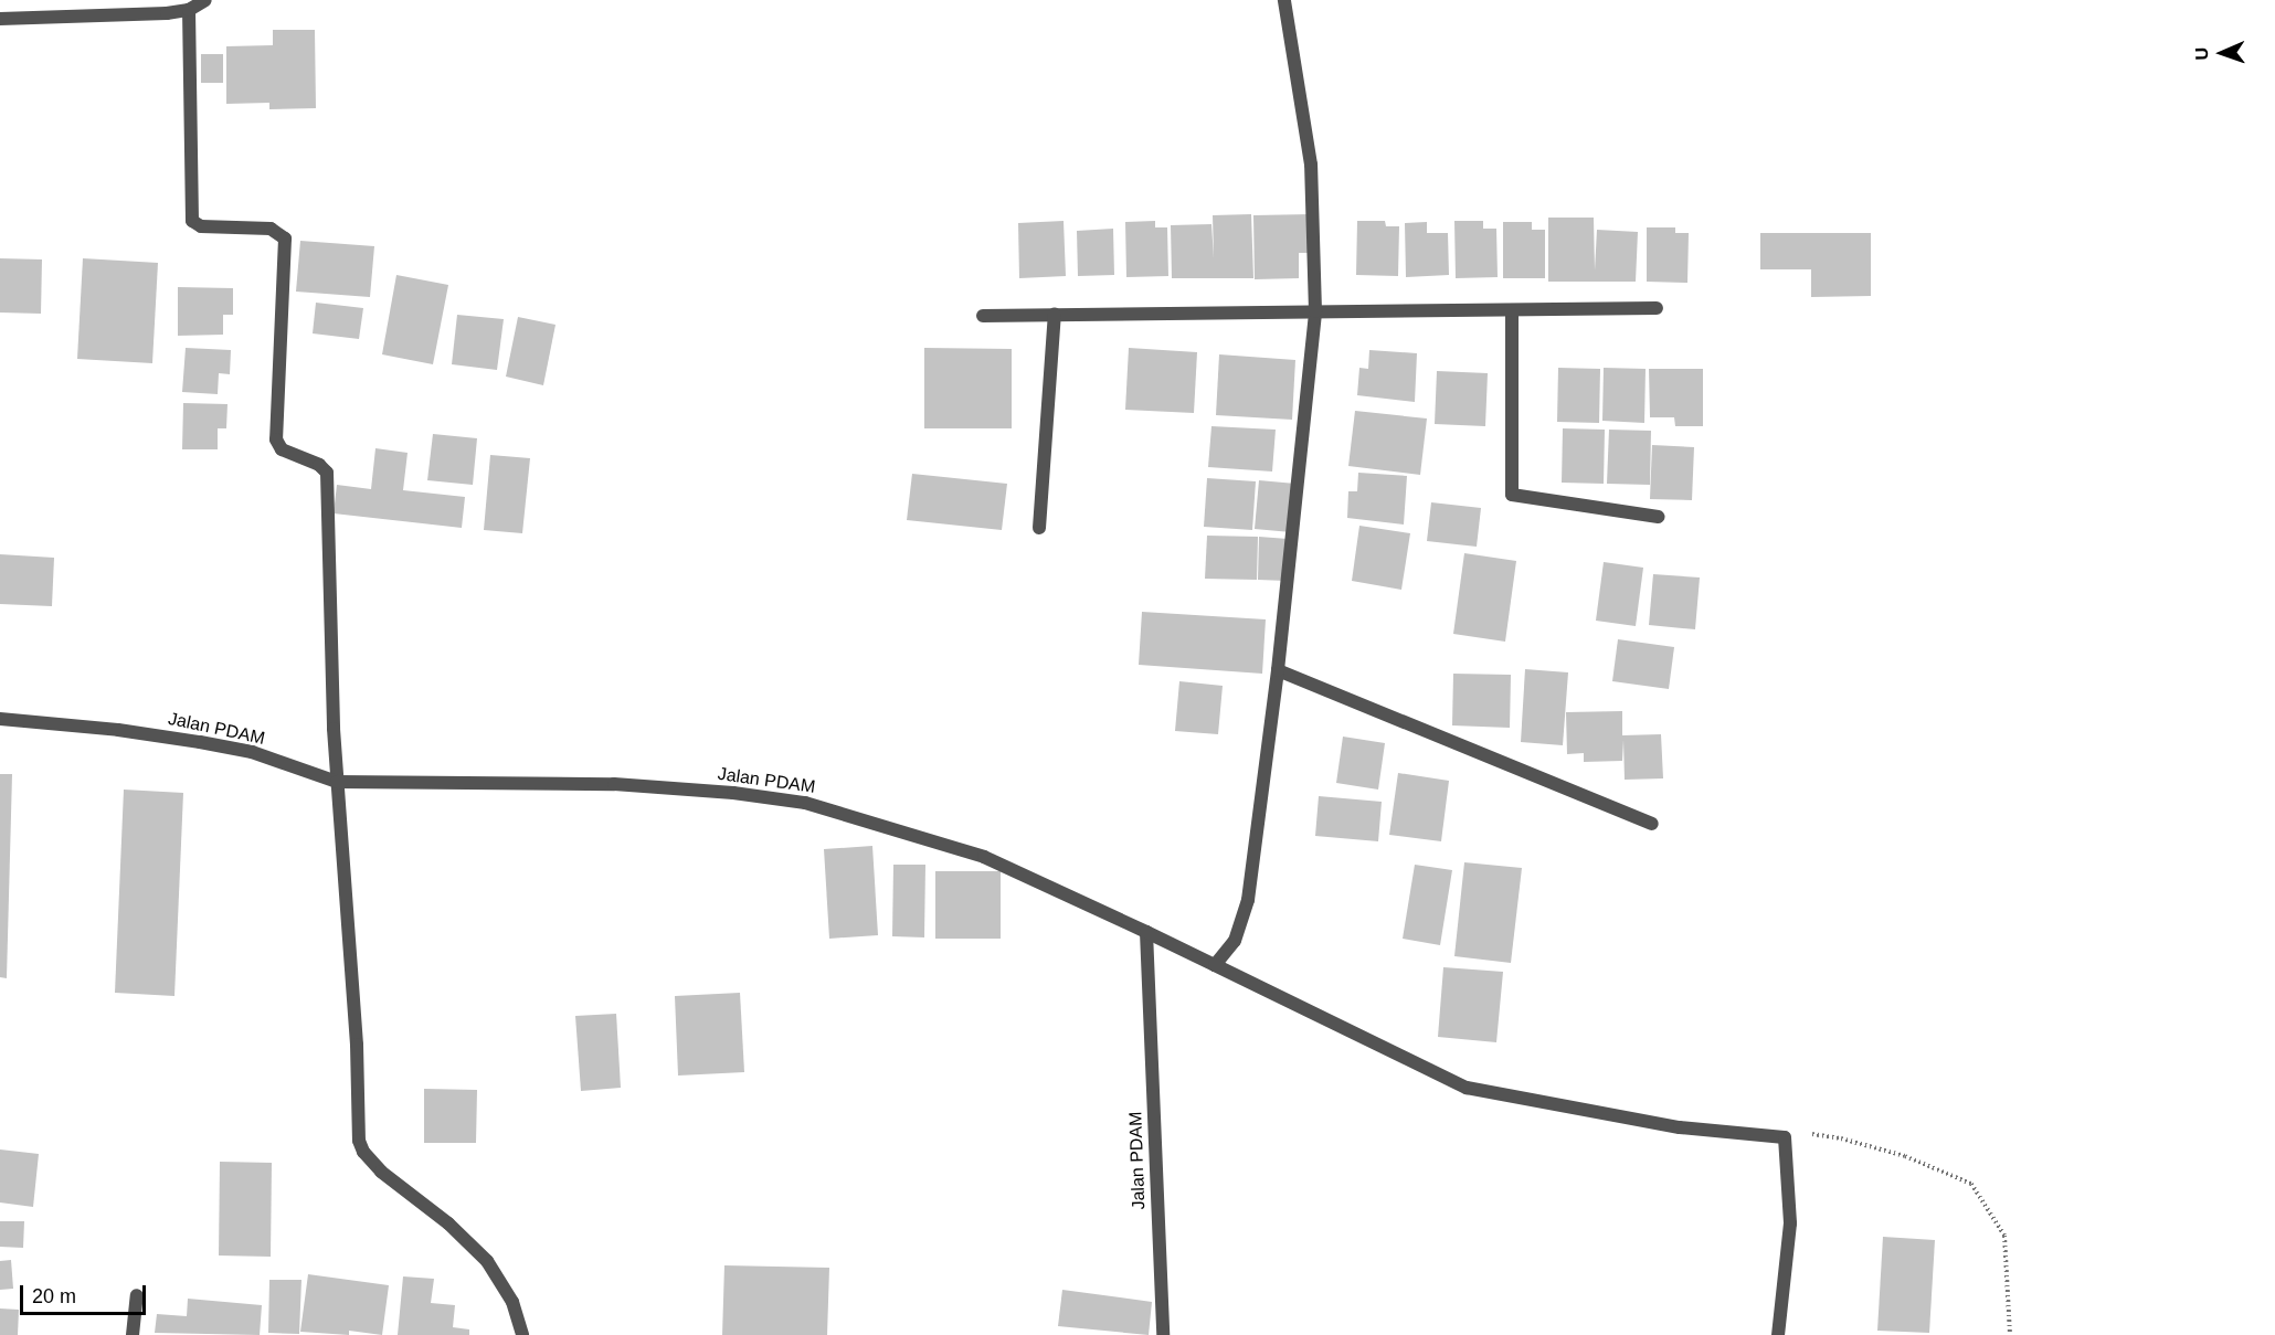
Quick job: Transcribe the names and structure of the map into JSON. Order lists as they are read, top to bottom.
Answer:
{
  "streets": {
    "street": ["Jalan PDAM"]
  },
  "scale_bar": "20 m",
  "north": "left"
}
